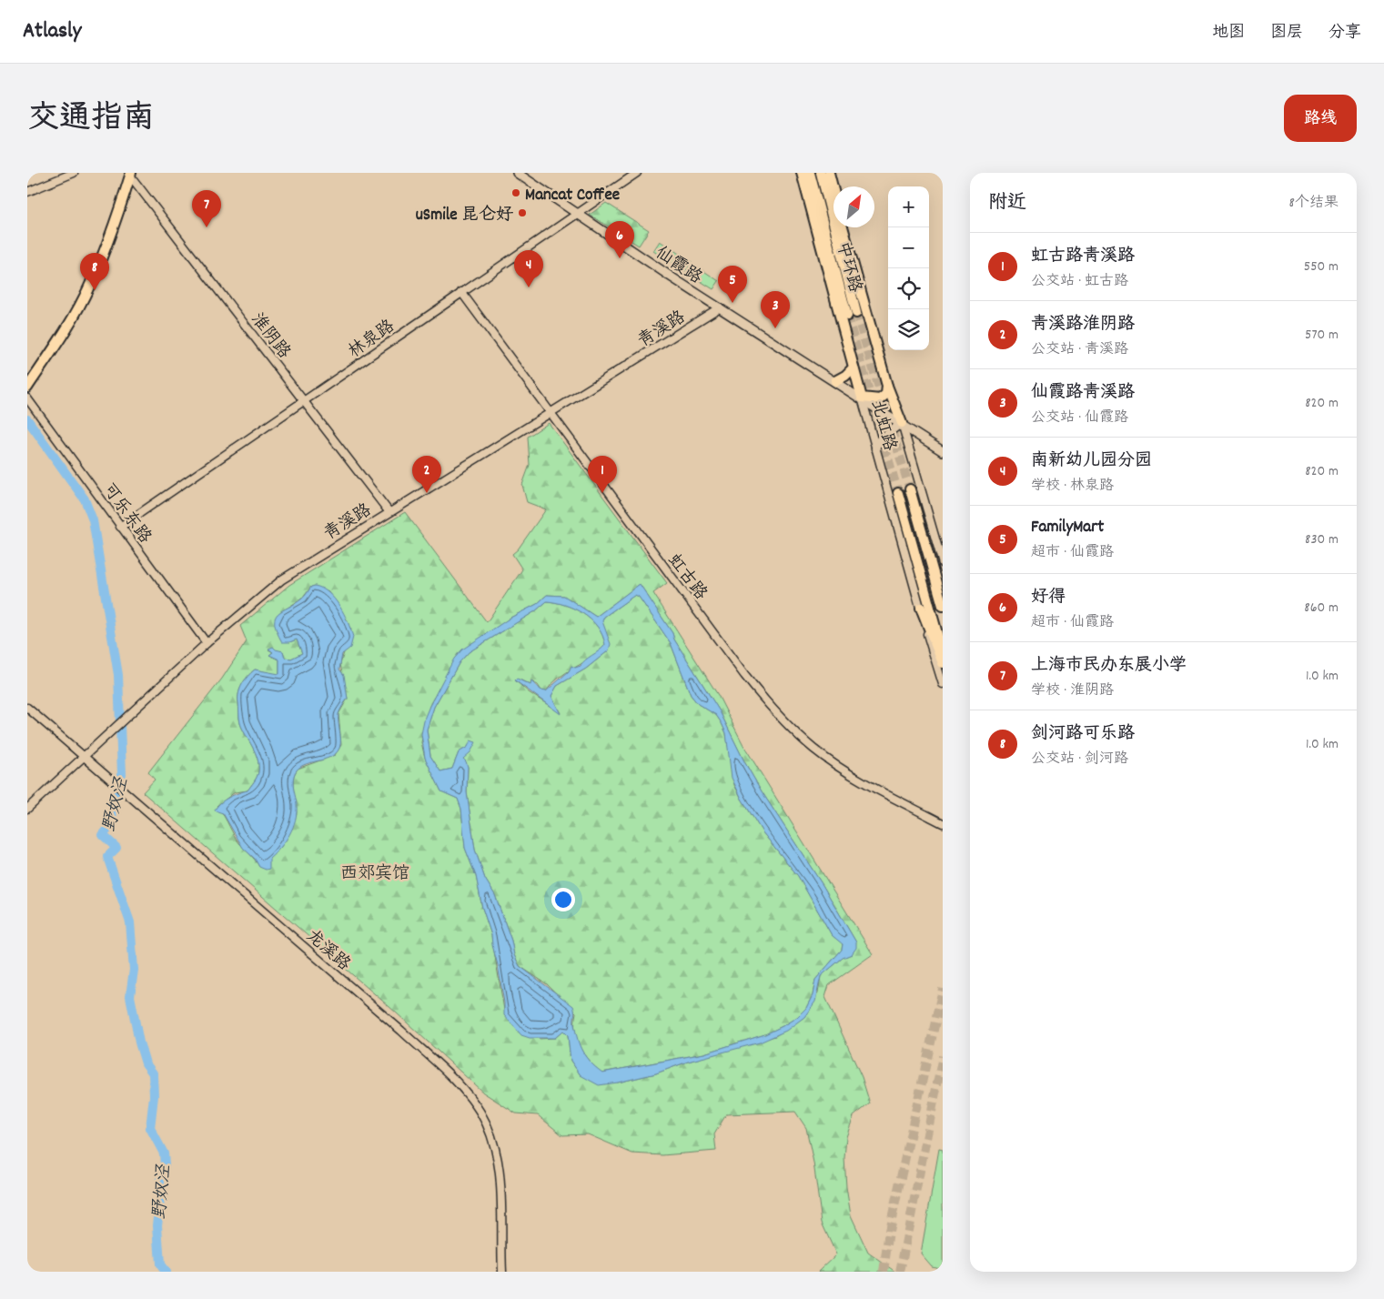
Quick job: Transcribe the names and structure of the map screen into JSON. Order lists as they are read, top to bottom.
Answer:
{
  "streets": {
    "main road": ["仙霞路", "中环路", "北虹路"],
    "street": [
      "青溪路",
      "淮阴路",
      "林泉路",
      "可乐东路",
      "虹古路",
      "龙溪路"
    ]
  },
  "crossings": [
    ["仙霞路", "青溪路"],
    ["仙霞路", "林泉路"],
    ["仙霞路", "北虹路"],
    ["中环路", "北虹路"],
    ["青溪路", "淮阴路"],
    ["青溪路", "可乐东路"],
    ["青溪路", "虹古路"],
    ["青溪路", "龙溪路"],
    ["淮阴路", "林泉路"],
    ["林泉路", "可乐东路"],
    ["林泉路", "虹古路"]
  ],
  "water": ["野奴泾"],
  "parks": ["西郊宾馆"],
  "places": ["Mancat Coffee", "uSmile 昆仑好"],
  "north": "top right",
  "page": {
    "header": "Atlasly",
    "nav": ["地图", "图层", "分享"],
    "title": "交通指南",
    "buttons": "路线",
    "heading": ["附近", "8个结果"],
    "map_buttons": ["+", "−"],
    "pins": [
      "7",
      "6",
      "4",
      "8",
      "5",
      "3",
      "1",
      "2"
    ],
    "list": [
      {
        "mark": "1",
        "name": "虹古路青溪路",
        "note": "公交站 · 虹古路",
        "value": "550 m"
      },
      {
        "mark": "2",
        "name": "青溪路淮阴路",
        "note": "公交站 · 青溪路",
        "value": "570 m"
      },
      {
        "mark": "3",
        "name": "仙霞路青溪路",
        "note": "公交站 · 仙霞路",
        "value": "820 m"
      },
      {
        "mark": "4",
        "name": "南新幼儿园分园",
        "note": "学校 · 林泉路",
        "value": "820 m"
      },
      {
        "mark": "5",
        "name": "FamilyMart",
        "note": "超市 · 仙霞路",
        "value": "830 m"
      },
      {
        "mark": "6",
        "name": "好得",
        "note": "超市 · 仙霞路",
        "value": "860 m"
      },
      {
        "mark": "7",
        "name": "上海市民办东展小学",
        "note": "学校 · 淮阴路",
        "value": "1.0 km"
      },
      {
        "mark": "8",
        "name": "剑河路可乐路",
        "note": "公交站 · 剑河路",
        "value": "1.0 km"
      }
    ]
  }
}
